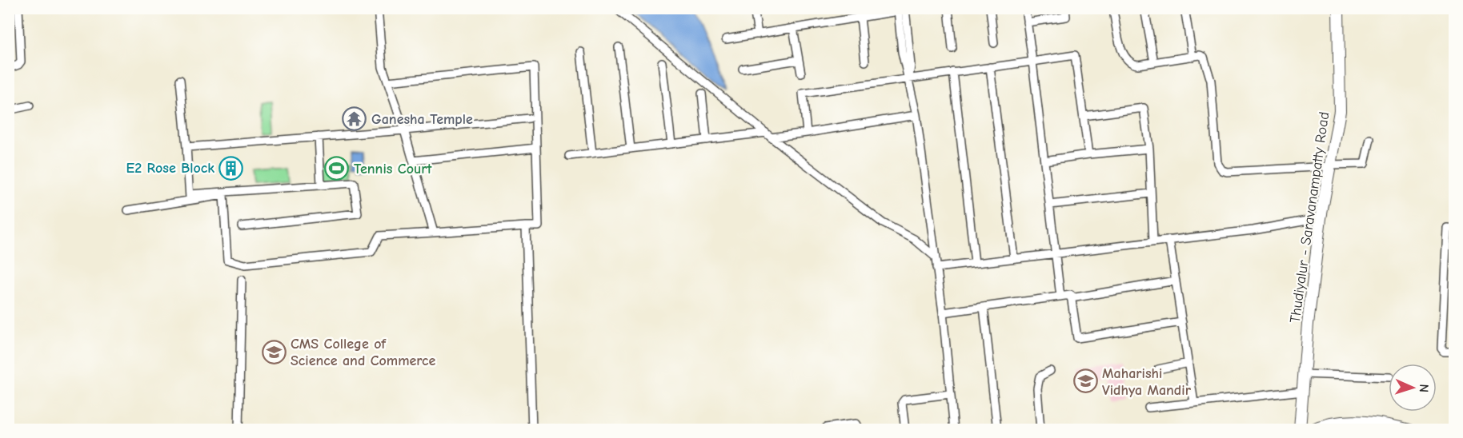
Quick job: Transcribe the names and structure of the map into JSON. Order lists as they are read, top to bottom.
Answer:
{
  "streets": {
    "main road": ["Thudiyalur - Saravanampatty Road"]
  },
  "places": {
    "temple": ["Ganesha Temple"],
    "building": ["E2 Rose Block"],
    "sports": ["Tennis Court"],
    "school or university": ["CMS College of Science and Commerce", "Maharishi Vidhya Mandir"]
  },
  "north": "right"
}
